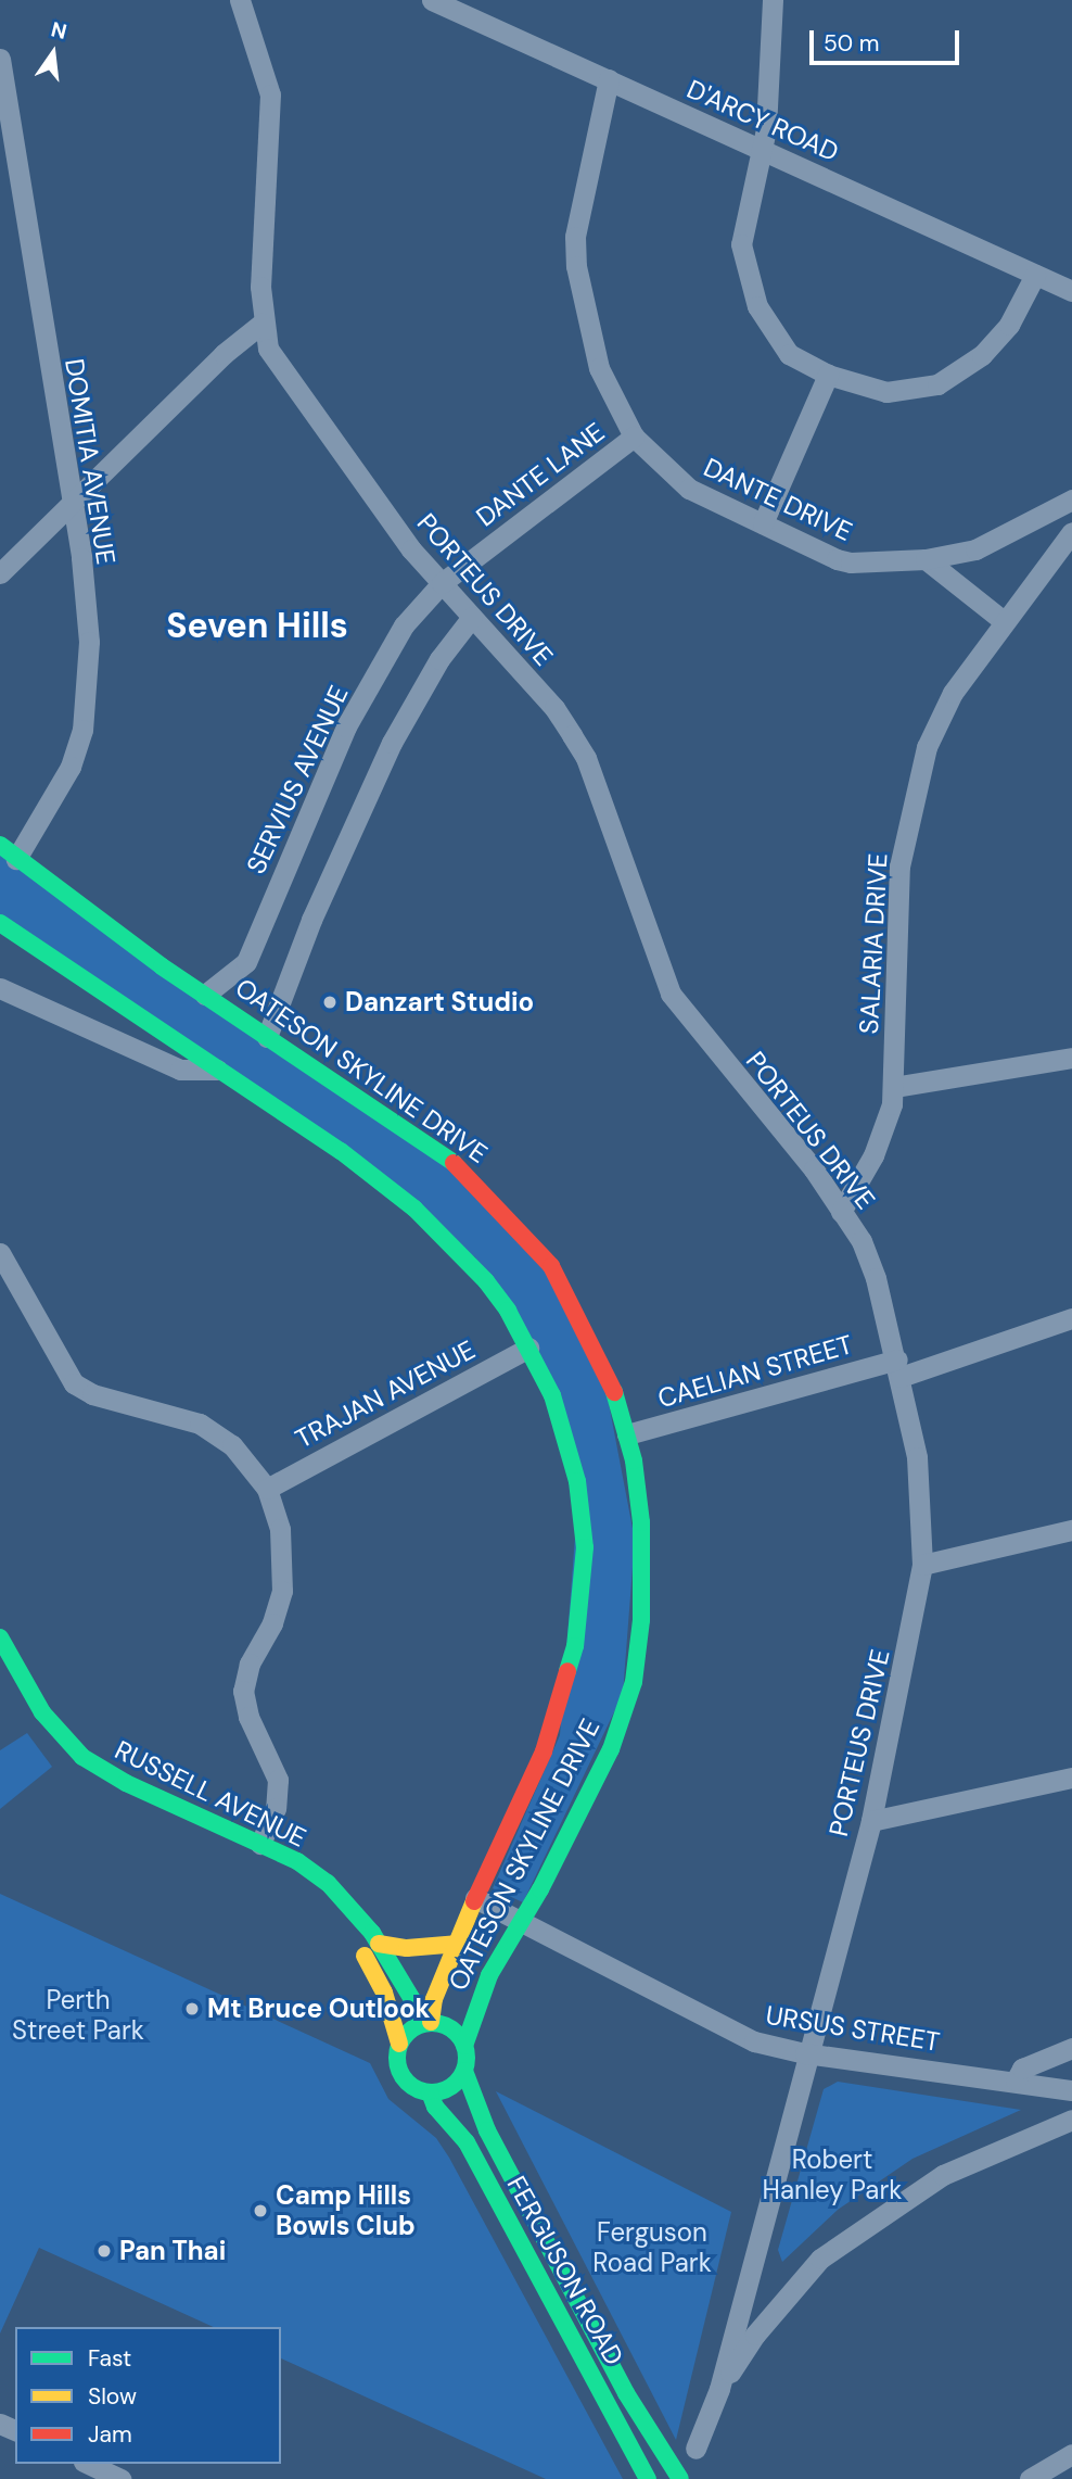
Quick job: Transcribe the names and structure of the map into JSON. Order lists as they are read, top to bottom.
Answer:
{
  "streets": {
    "main road": ["OATESON SKYLINE DRIVE", "RUSSELL AVENUE", "FERGUSON ROAD"],
    "street": [
      "D'ARCY ROAD",
      "DOMITIA AVENUE",
      "DANTE LANE",
      "DANTE DRIVE",
      "PORTEUS DRIVE",
      "SERVIUS AVENUE",
      "SALARIA DRIVE",
      "CAELIAN STREET",
      "TRAJAN AVENUE",
      "URSUS STREET"
    ]
  },
  "crossings": [
    ["D'ARCY ROAD", "DANTE DRIVE"],
    ["DOMITIA AVENUE", "OATESON SKYLINE DRIVE"],
    ["DANTE LANE", "DANTE DRIVE"],
    ["DANTE LANE", "PORTEUS DRIVE"],
    ["DANTE LANE", "SERVIUS AVENUE"],
    ["PORTEUS DRIVE", "SERVIUS AVENUE"],
    ["PORTEUS DRIVE", "SALARIA DRIVE"],
    ["PORTEUS DRIVE", "CAELIAN STREET"],
    ["PORTEUS DRIVE", "URSUS STREET"],
    ["SERVIUS AVENUE", "OATESON SKYLINE DRIVE"],
    ["OATESON SKYLINE DRIVE", "CAELIAN STREET"],
    ["OATESON SKYLINE DRIVE", "TRAJAN AVENUE"],
    ["OATESON SKYLINE DRIVE", "URSUS STREET"],
    ["OATESON SKYLINE DRIVE", "FERGUSON ROAD"]
  ],
  "districts": ["Seven Hills"],
  "parks": ["Perth Street Park", "Robert Hanley Park", "Ferguson Road Park"],
  "places": [
    "Danzart Studio",
    "Mt Bruce Outlook",
    "Camp Hills Bowls Club",
    "Pan Thai"
  ],
  "legend": ["Fast", "Slow", "Jam"],
  "scale_bar": "50 m",
  "north": "top"
}
